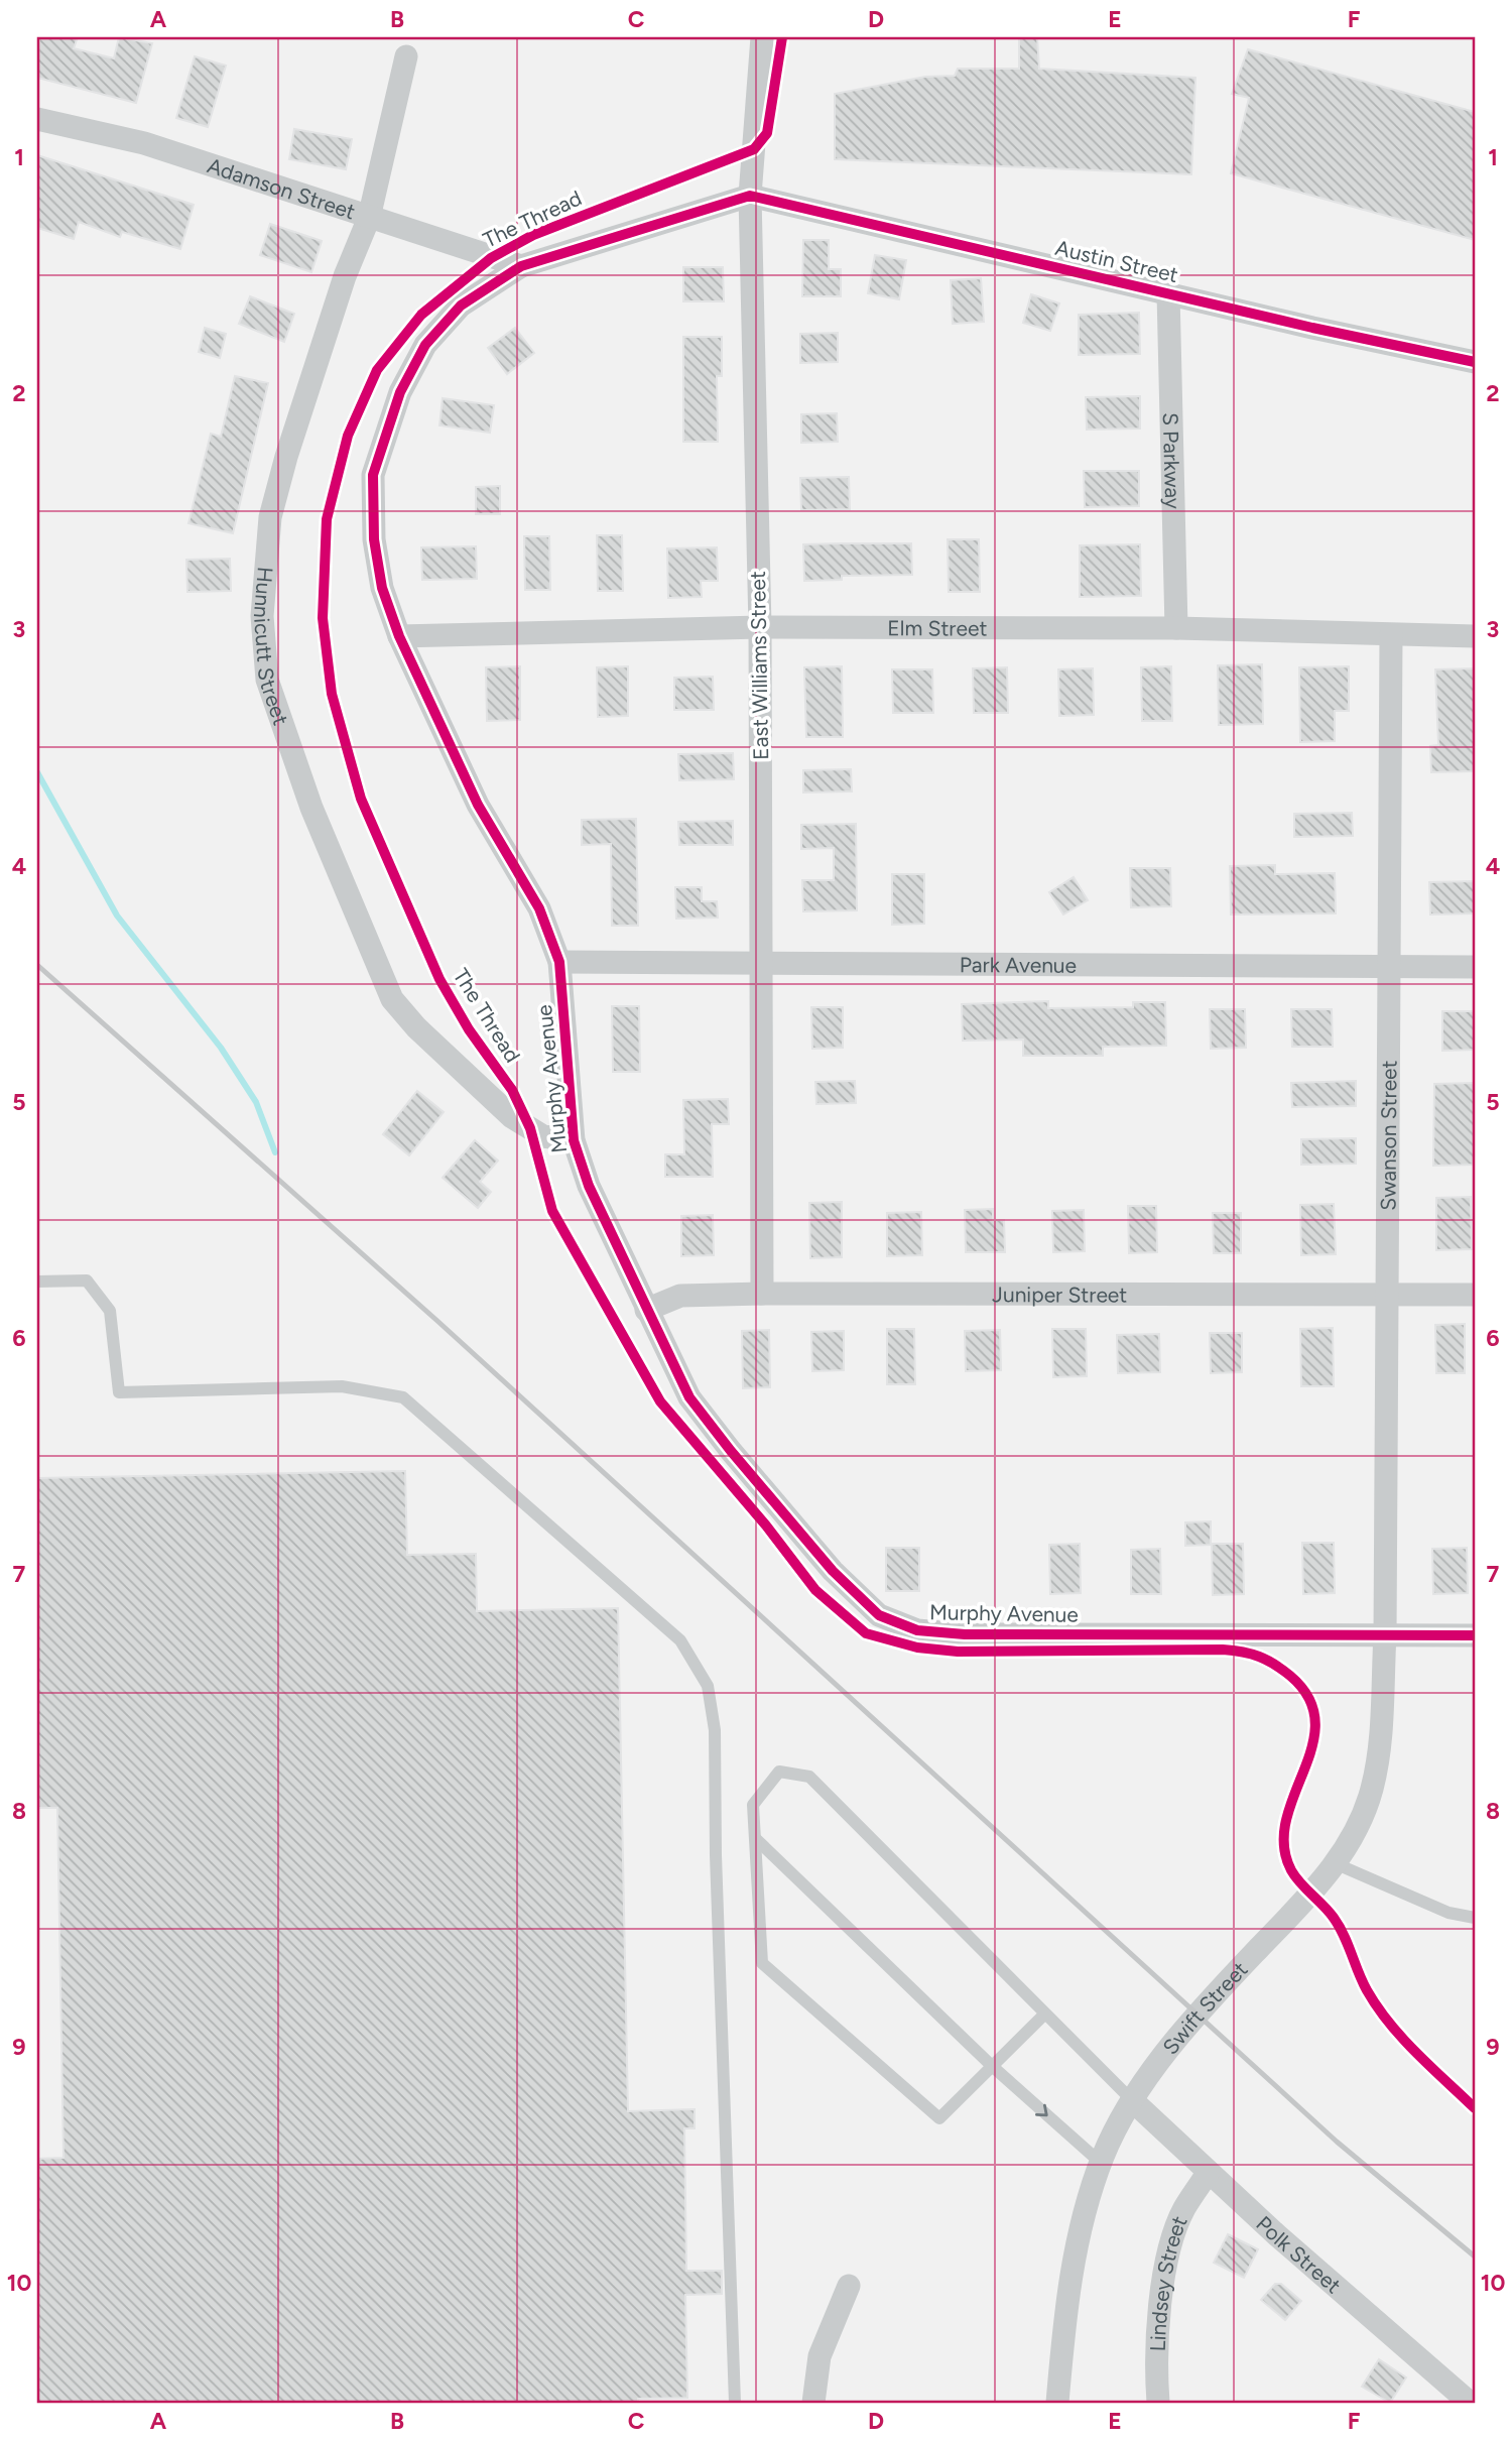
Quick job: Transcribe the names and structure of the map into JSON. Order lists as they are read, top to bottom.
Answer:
{
  "streets": {
    "street": [
      "Adamson Street",
      "Austin Street",
      "S Parkway",
      "Elm Street",
      "Hunnicutt Street",
      "East Williams Street",
      "Park Avenue",
      "Murphy Avenue",
      "Swanson Street",
      "Juniper Street",
      "Swift Street",
      "Polk Street",
      "Lindsey Street"
    ],
    "cycle path": ["The Thread"]
  },
  "crossings": [
    ["Adamson Street", "Hunnicutt Street"],
    ["Adamson Street", "Murphy Avenue"],
    ["Austin Street", "S Parkway"],
    ["Austin Street", "East Williams Street"],
    ["Austin Street", "Murphy Avenue"],
    ["S Parkway", "Elm Street"],
    ["Elm Street", "East Williams Street"],
    ["Elm Street", "Murphy Avenue"],
    ["Elm Street", "Swanson Street"],
    ["Hunnicutt Street", "Murphy Avenue"],
    ["East Williams Street", "Park Avenue"],
    ["East Williams Street", "Murphy Avenue"],
    ["East Williams Street", "Juniper Street"],
    ["Park Avenue", "Murphy Avenue"],
    ["Park Avenue", "Swanson Street"],
    ["Murphy Avenue", "Swanson Street"],
    ["Murphy Avenue", "Juniper Street"],
    ["Murphy Avenue", "Swift Street"],
    ["Swanson Street", "Juniper Street"],
    ["Swanson Street", "Swift Street"],
    ["Swift Street", "Polk Street"],
    ["Polk Street", "Lindsey Street"]
  ],
  "grid": {
    "columns": [
      "A",
      "B",
      "C",
      "D",
      "E",
      "F"
    ],
    "rows": [
      "1",
      "2",
      "3",
      "4",
      "5",
      "6",
      "7",
      "8",
      "9",
      "10"
    ]
  }
}
